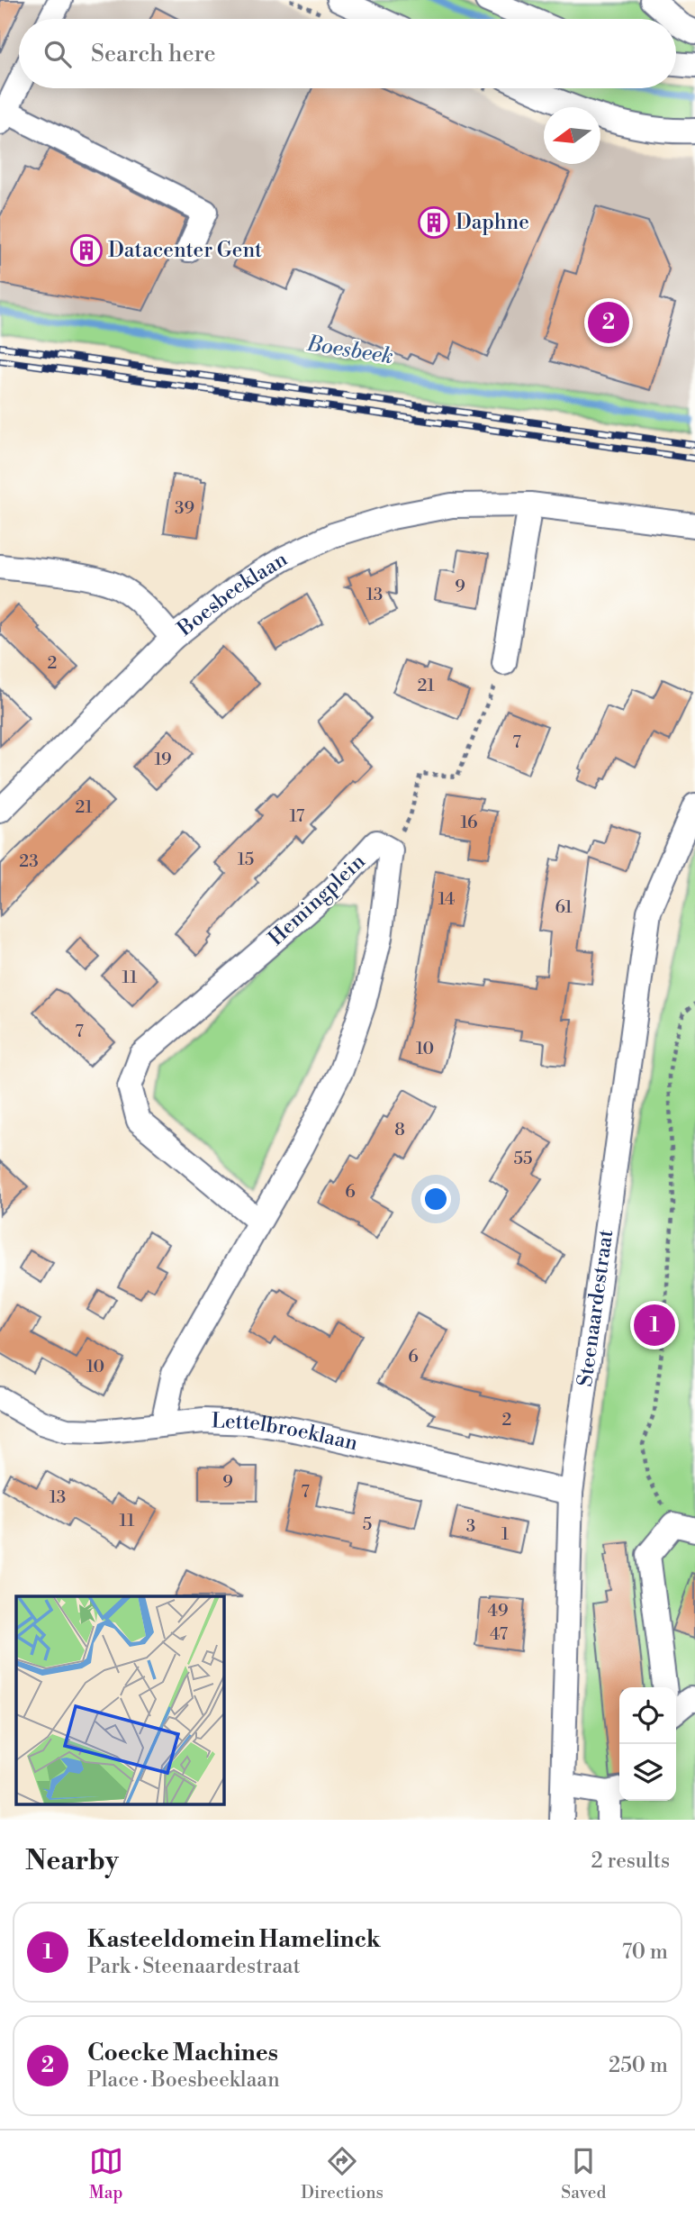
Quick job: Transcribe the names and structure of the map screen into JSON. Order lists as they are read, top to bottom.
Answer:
{
  "streets": {
    "street": [
      "Boesbeeklaan",
      "Hemingplein",
      "Steenaardestraat",
      "Lettelbroeklaan"
    ]
  },
  "crossings": [
    ["Hemingplein", "Lettelbroeklaan"],
    ["Steenaardestraat", "Lettelbroeklaan"]
  ],
  "water": ["Boesbeek"],
  "places": {
    "building": ["Daphne", "Datacenter Gent"]
  },
  "house_numbers": [
    "39",
    "9",
    "13",
    "2",
    "21",
    "7",
    "19",
    "21",
    "17",
    "16",
    "15",
    "23",
    "14",
    "61",
    "11",
    "7",
    "10",
    "8",
    "55",
    "6",
    "6",
    "10",
    "2",
    "9",
    "7",
    "13",
    "11",
    "5",
    "3",
    "1",
    "49",
    "47"
  ],
  "north": "left",
  "page": {
    "search": "Search here",
    "pins": ["2", "1"],
    "heading": ["Nearby", "2 results"],
    "list": [
      {
        "mark": "1",
        "name": "Kasteeldomein Hamelinck",
        "note": "Park · Steenaardestraat",
        "value": "70 m"
      },
      {
        "mark": "2",
        "name": "Coecke Machines",
        "note": "Place · Boesbeeklaan",
        "value": "250 m"
      }
    ],
    "nav": ["Map", "Directions", "Saved"]
  }
}
